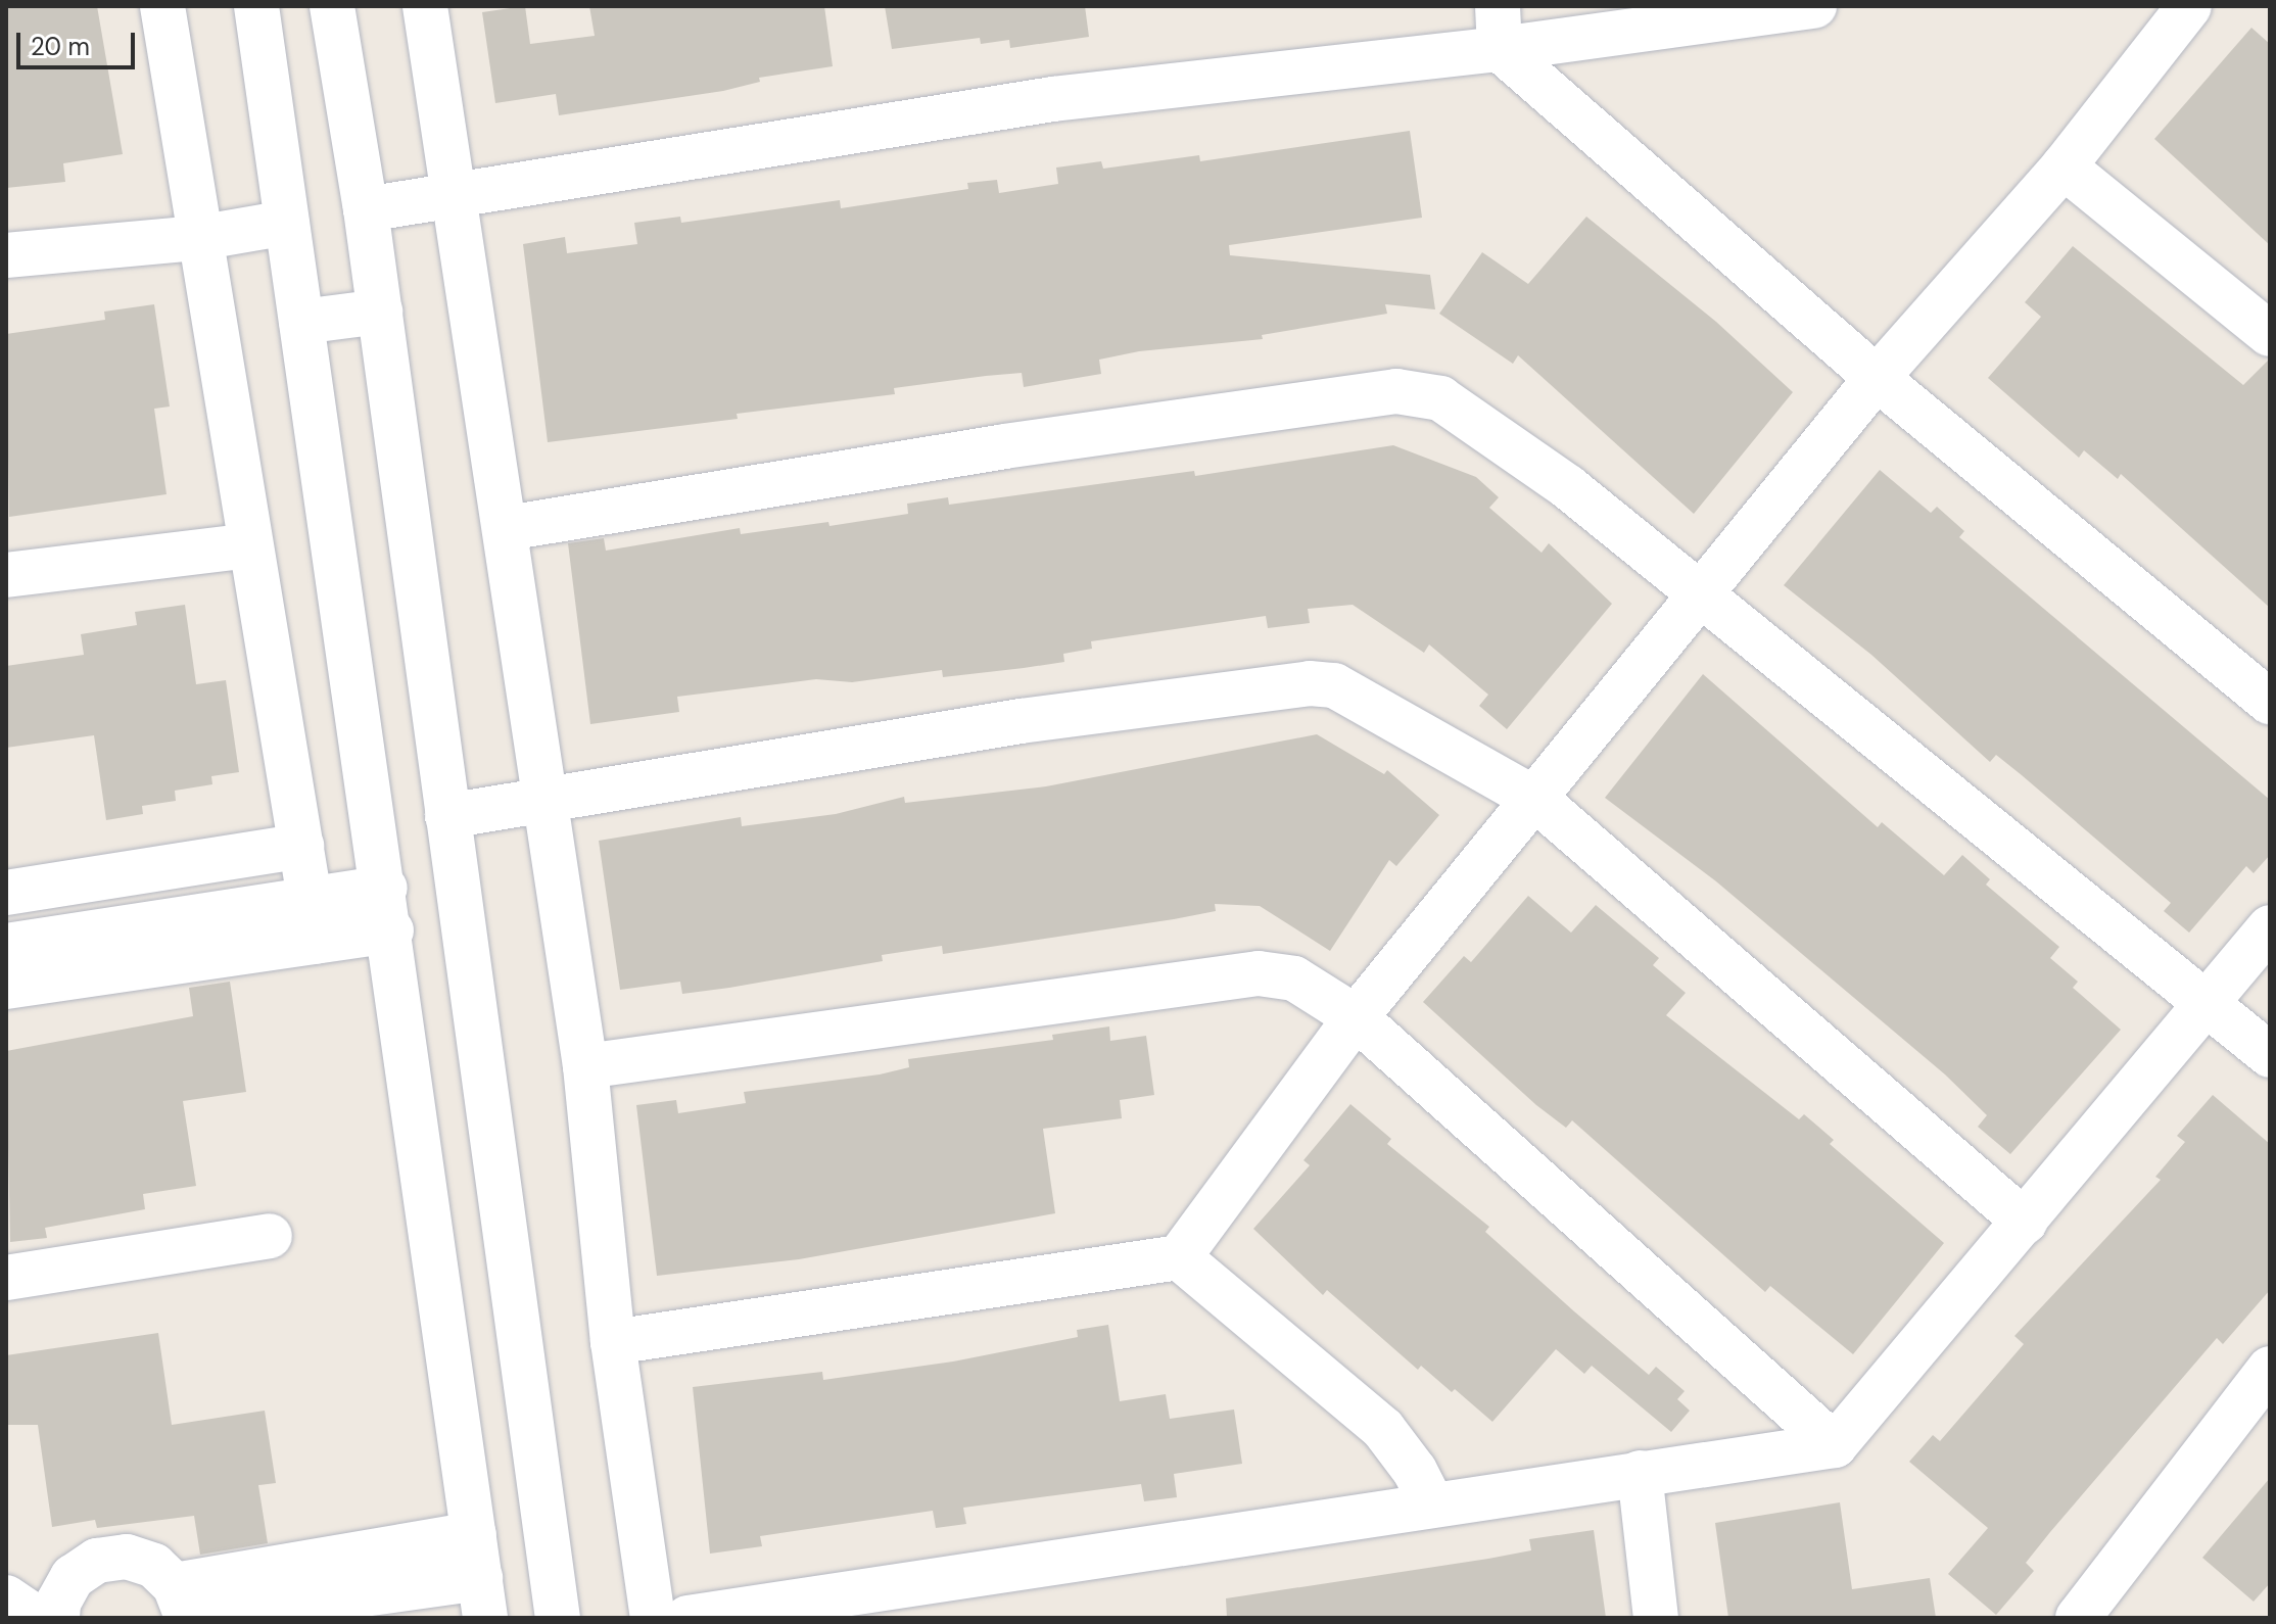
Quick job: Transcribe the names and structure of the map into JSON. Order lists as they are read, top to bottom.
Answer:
{
  "scale_bar": "20 m"
}
